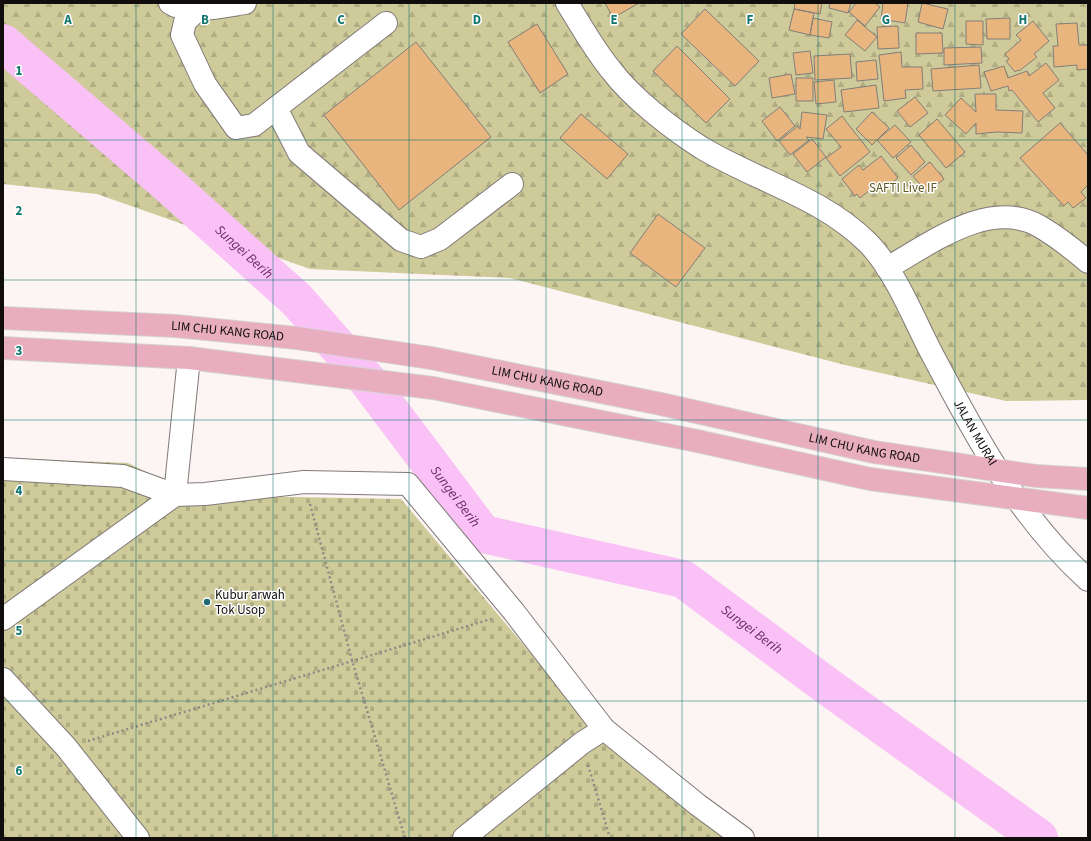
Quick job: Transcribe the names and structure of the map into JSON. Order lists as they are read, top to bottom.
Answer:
{
  "streets": {
    "main road": ["LIM CHU KANG ROAD"],
    "street": ["JALAN MURAI"]
  },
  "crossings": [
    ["LIM CHU KANG ROAD", "JALAN MURAI"]
  ],
  "water": ["Sungei Berih"],
  "parks": ["SAFTI Live IF"],
  "places": ["Kubur arwah Tok Usop"],
  "grid": {
    "columns": [
      "A",
      "B",
      "C",
      "D",
      "E",
      "F",
      "G",
      "H"
    ],
    "rows": [
      "1",
      "2",
      "3",
      "4",
      "5",
      "6"
    ]
  }
}
